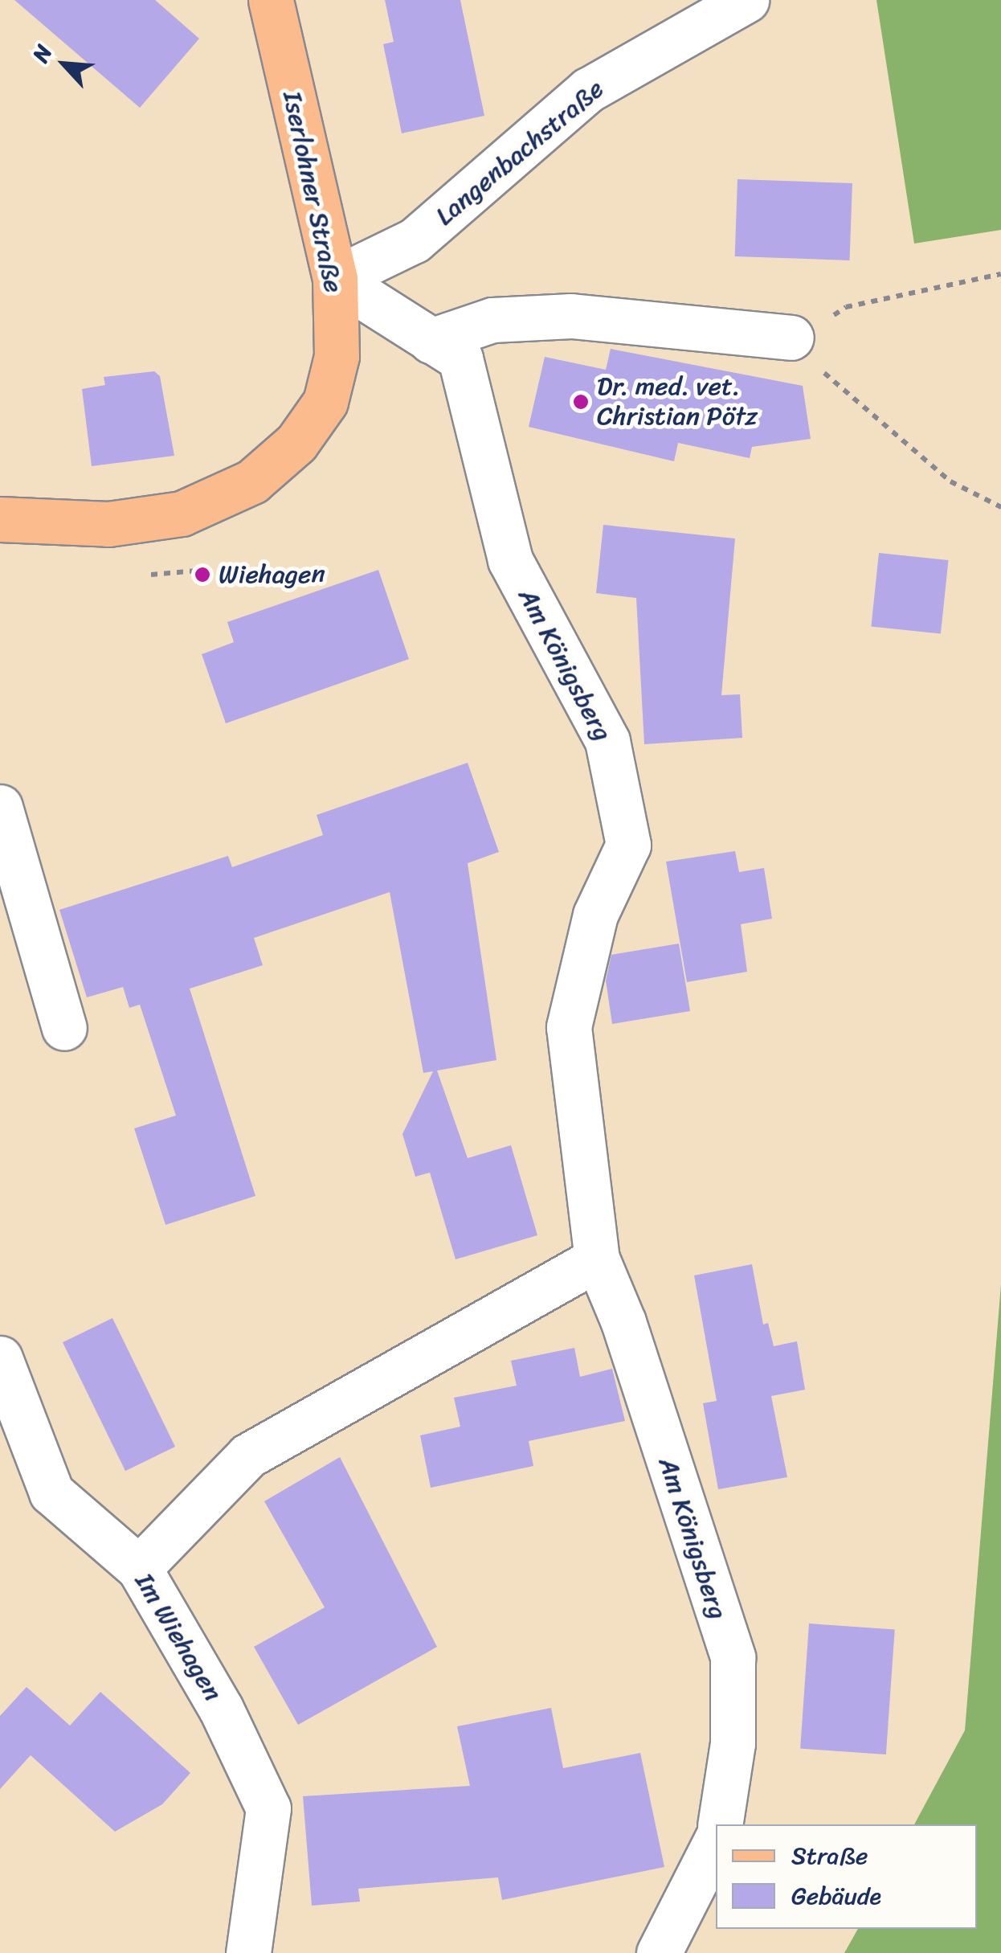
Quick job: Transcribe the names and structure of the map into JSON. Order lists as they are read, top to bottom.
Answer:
{
  "streets": {
    "main road": ["Iserlohner Straße"],
    "street": ["Langenbachstraße", "Am Königsberg", "Im Wiehagen"]
  },
  "crossings": [
    ["Langenbachstraße", "Iserlohner Straße"],
    ["Langenbachstraße", "Am Königsberg"],
    ["Iserlohner Straße", "Am Königsberg"]
  ],
  "places": ["Dr. med. vet. Christian Pötz", "Wiehagen"],
  "legend": ["Straße", "Gebäude"],
  "north": "top left"
}
